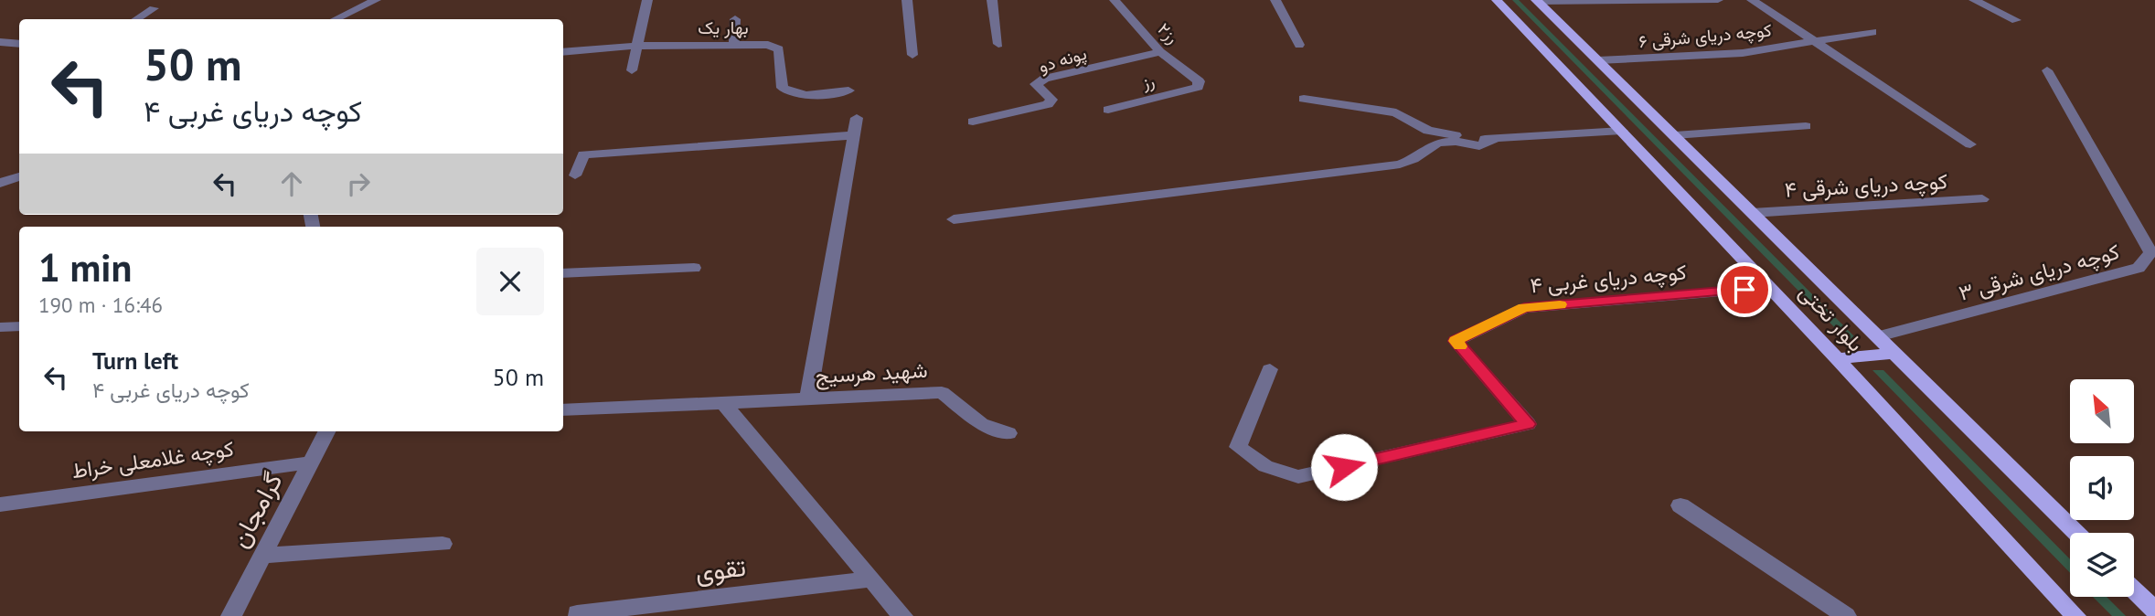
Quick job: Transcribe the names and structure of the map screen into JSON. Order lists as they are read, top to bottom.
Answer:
{
  "streets": {
    "main road": ["بلوار تختی"],
    "street": [
      "بهار یک",
      "رز۲",
      "کوچه دریای شرقی ۶",
      "پونه دو",
      "رز",
      "کوچه دریای شرقی ۴",
      "کوچه دریای شرقی ۳",
      "کوچه دریای غربی ۴",
      "شهید هرسیج",
      "کوچه غلامعلی خراط",
      "گرامجان",
      "تقوی"
    ]
  },
  "crossings": [
    ["رز۲", "پونه دو"],
    ["رز۲", "رز"],
    ["کوچه دریای شرقی ۶", "بلوار تختی"],
    ["کوچه دریای شرقی ۴", "بلوار تختی"],
    ["کوچه دریای شرقی ۳", "بلوار تختی"],
    ["کوچه دریای غربی ۴", "بلوار تختی"],
    ["کوچه غلامعلی خراط", "گرامجان"]
  ],
  "north": "top left",
  "page": {
    "turn": ["50 m", "کوچه دریای غربی ۴"],
    "heading": ["1 min", "190 m · 16:46"],
    "list": [
      {
        "name": "Turn left",
        "note": "کوچه دریای غربی ۴",
        "value": "50 m"
      }
    ]
  }
}
